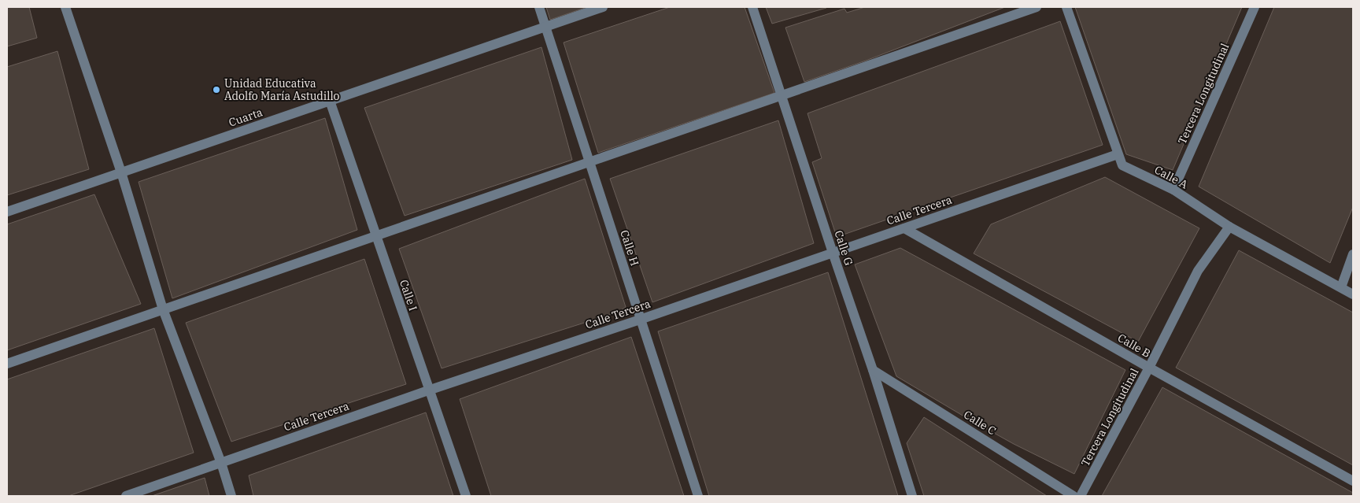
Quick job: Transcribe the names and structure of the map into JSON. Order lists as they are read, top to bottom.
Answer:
{
  "streets": {
    "street": [
      "Tercera Longitudinal",
      "Cuarta",
      "Calle A",
      "Calle Tercera",
      "Calle H",
      "Calle G",
      "Calle I",
      "Calle B",
      "Calle C"
    ]
  },
  "crossings": [
    ["Tercera Longitudinal", "Calle A"],
    ["Tercera Longitudinal", "Calle B"],
    ["Cuarta", "Calle H"],
    ["Cuarta", "Calle I"],
    ["Calle A", "Calle Tercera"],
    ["Calle Tercera", "Calle H"],
    ["Calle Tercera", "Calle G"],
    ["Calle Tercera", "Calle I"],
    ["Calle Tercera", "Calle B"],
    ["Calle G", "Calle C"]
  ],
  "places": ["Unidad Educativa Adolfo María Astudillo"]
}
